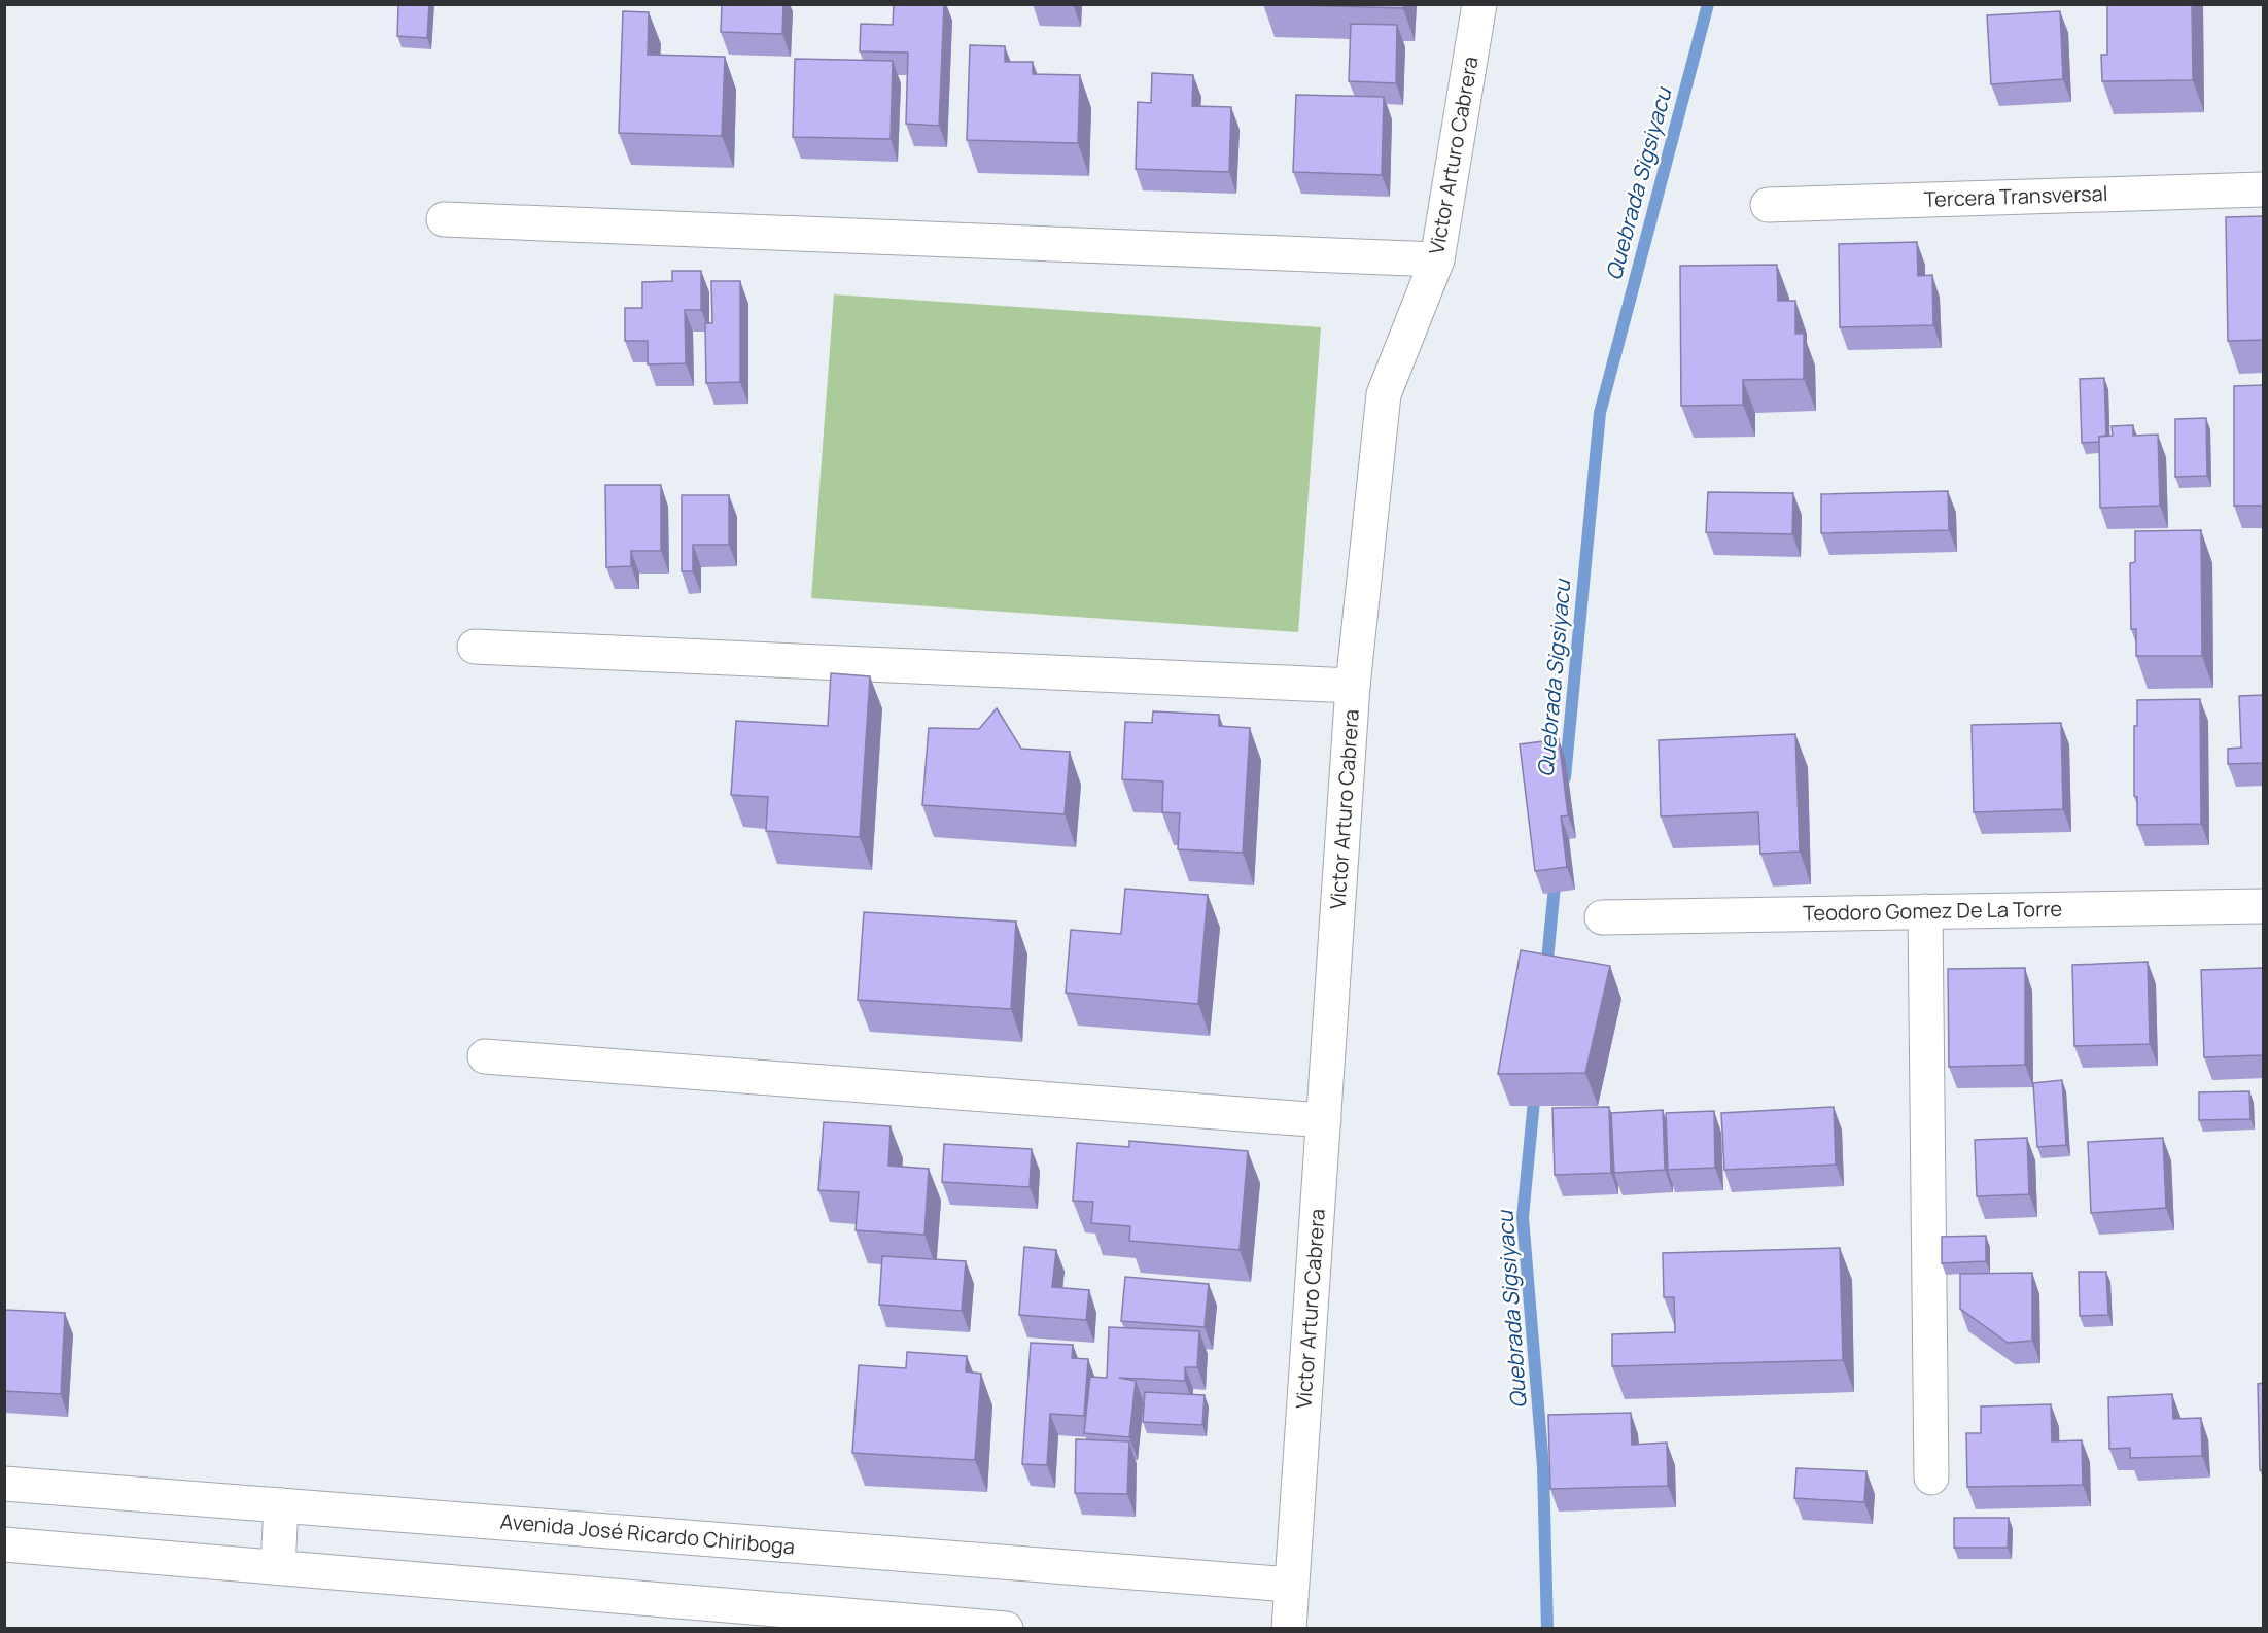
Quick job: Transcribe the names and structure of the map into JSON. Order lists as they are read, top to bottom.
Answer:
{
  "streets": {
    "street": [
      "Victor Arturo Cabrera",
      "Tercera Transversal",
      "Teodoro Gomez De La Torre",
      "Avenida José Ricardo Chiriboga"
    ]
  },
  "crossings": [
    ["Victor Arturo Cabrera", "Avenida José Ricardo Chiriboga"]
  ],
  "water": ["Quebrada Sigsiyacu"]
}
